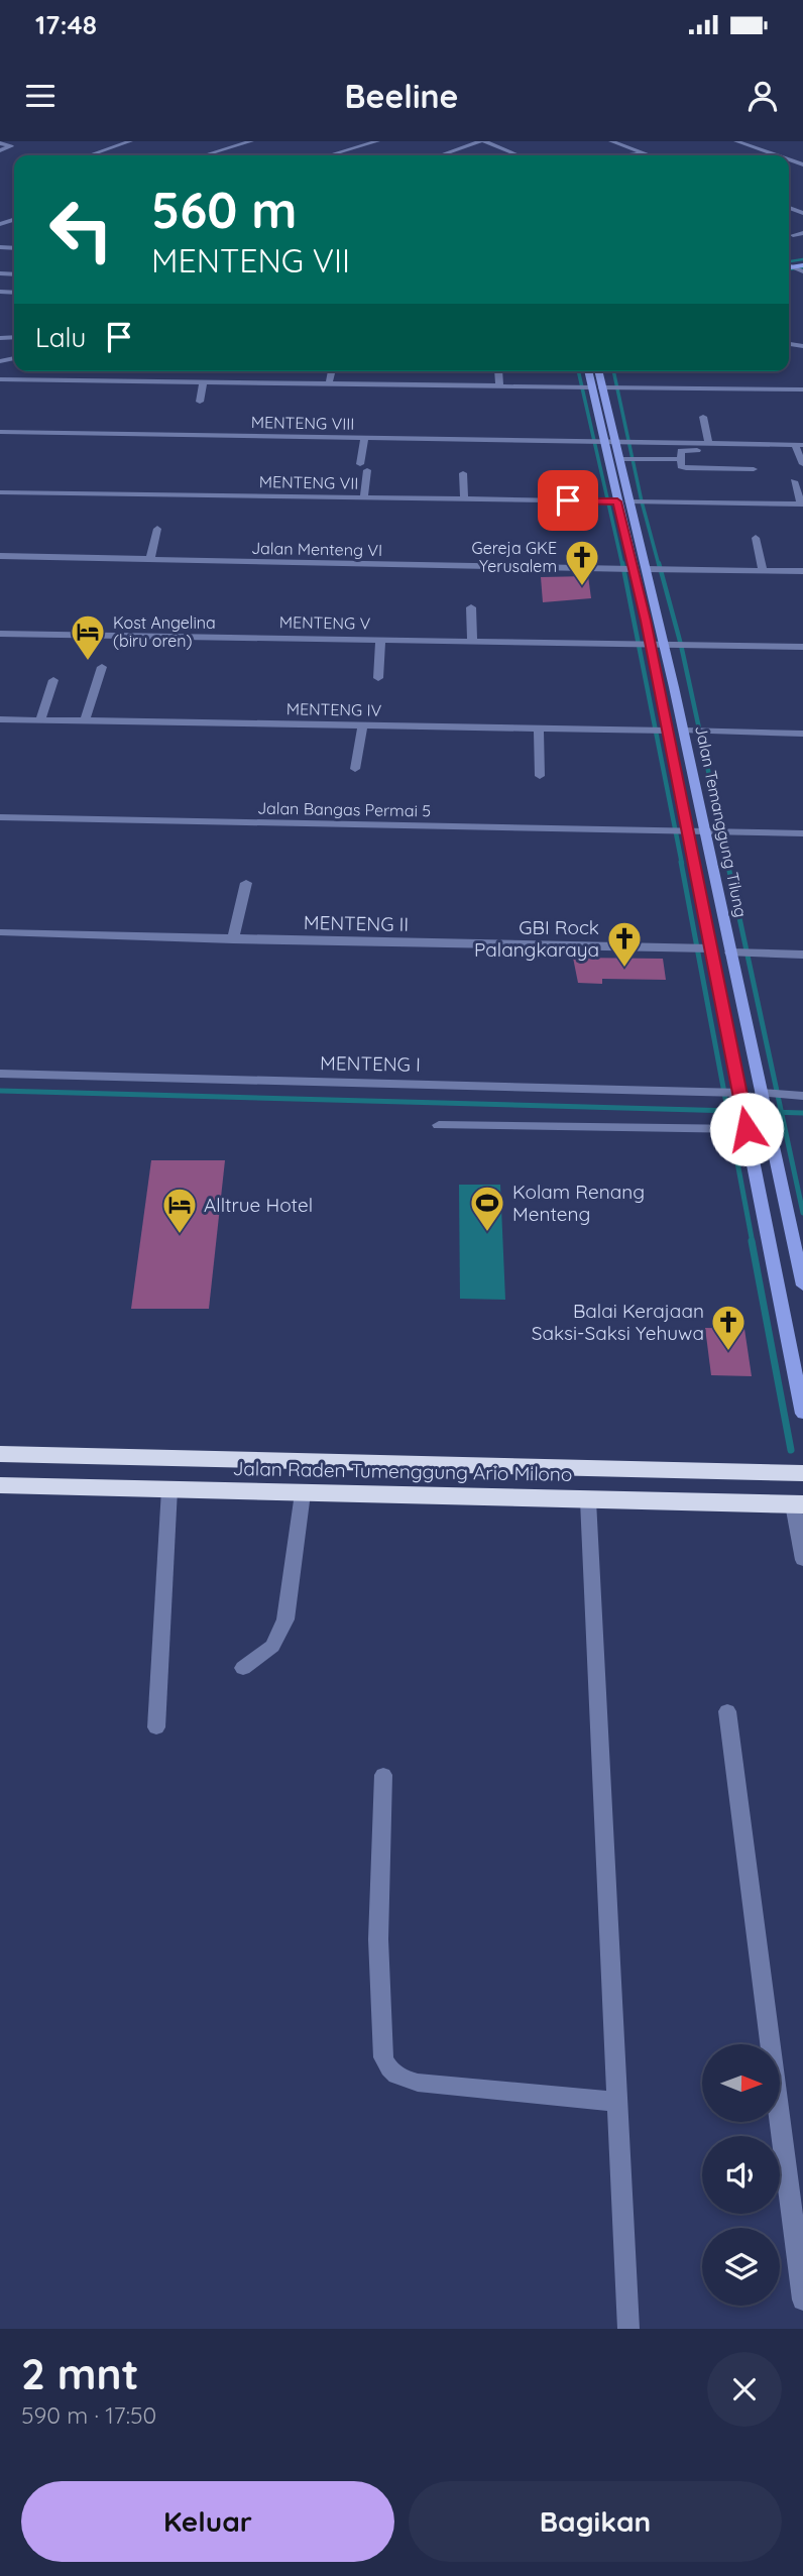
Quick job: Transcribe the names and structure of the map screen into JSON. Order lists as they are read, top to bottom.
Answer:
{
  "streets": {
    "highway": ["Jalan Raden Tumenggung Ario Milono"],
    "street": [
      "MENTENG VIII",
      "MENTENG VII",
      "Jalan Menteng VI",
      "MENTENG V",
      "MENTENG IV",
      "Jalan Bangas Permai 5",
      "Jalan Temanggung Tilung",
      "MENTENG II",
      "MENTENG I"
    ]
  },
  "crossings": [
    ["MENTENG VIII", "Jalan Temanggung Tilung"],
    ["MENTENG VII", "Jalan Temanggung Tilung"],
    ["MENTENG V", "Jalan Temanggung Tilung"],
    ["Jalan Bangas Permai 5", "Jalan Temanggung Tilung"]
  ],
  "places": {
    "church": ["Gereja GKE Yerusalem", "GBI Rock Palangkaraya", "Balai Kerajaan Saksi-Saksi Yehuwa"],
    "hotel": ["Kost Angelina (biru oren)", "Alltrue Hotel"],
    "sports": ["Kolam Renang Menteng"]
  },
  "north": "right",
  "page": {
    "status": "17:48",
    "header": "Beeline",
    "turn": ["560 m", "MENTENG VII"],
    "then": "Lalu",
    "heading": ["2 mnt", "590 m · 17:50"],
    "buttons": ["Keluar", "Bagikan"]
  }
}
